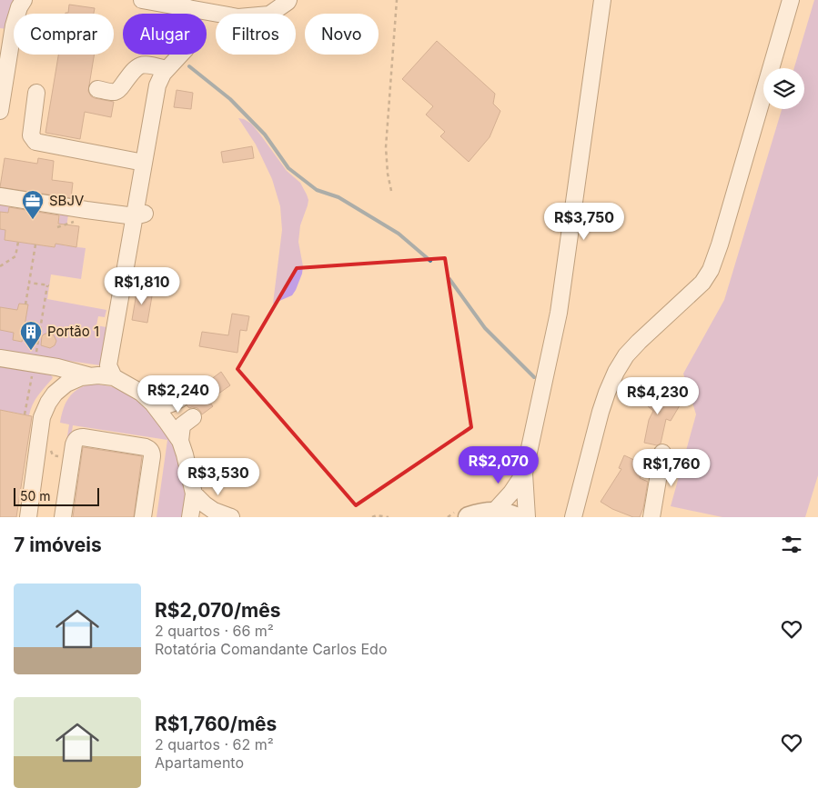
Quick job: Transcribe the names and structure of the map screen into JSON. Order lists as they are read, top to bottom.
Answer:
{
  "places": {
    "office": ["SBJV"],
    "building": ["Portão 1"]
  },
  "scale_bar": "50 m",
  "page": {
    "chip": [
      "Comprar",
      "Alugar",
      "Filtros",
      "Novo"
    ],
    "price": [
      "R$3,750",
      "R$1,810",
      "R$2,240",
      "R$4,230",
      "R$2,070",
      "R$1,760",
      "R$3,530"
    ],
    "scale": "50 m",
    "heading": "7 imóveis",
    "list": [
      {
        "name": "R$2,070/mês",
        "note": "2 quartos · 66 m² · Rotatória Comandante Carlos Edo"
      },
      {
        "name": "R$1,760/mês",
        "note": "2 quartos · 62 m² · Apartamento"
      }
    ]
  }
}
